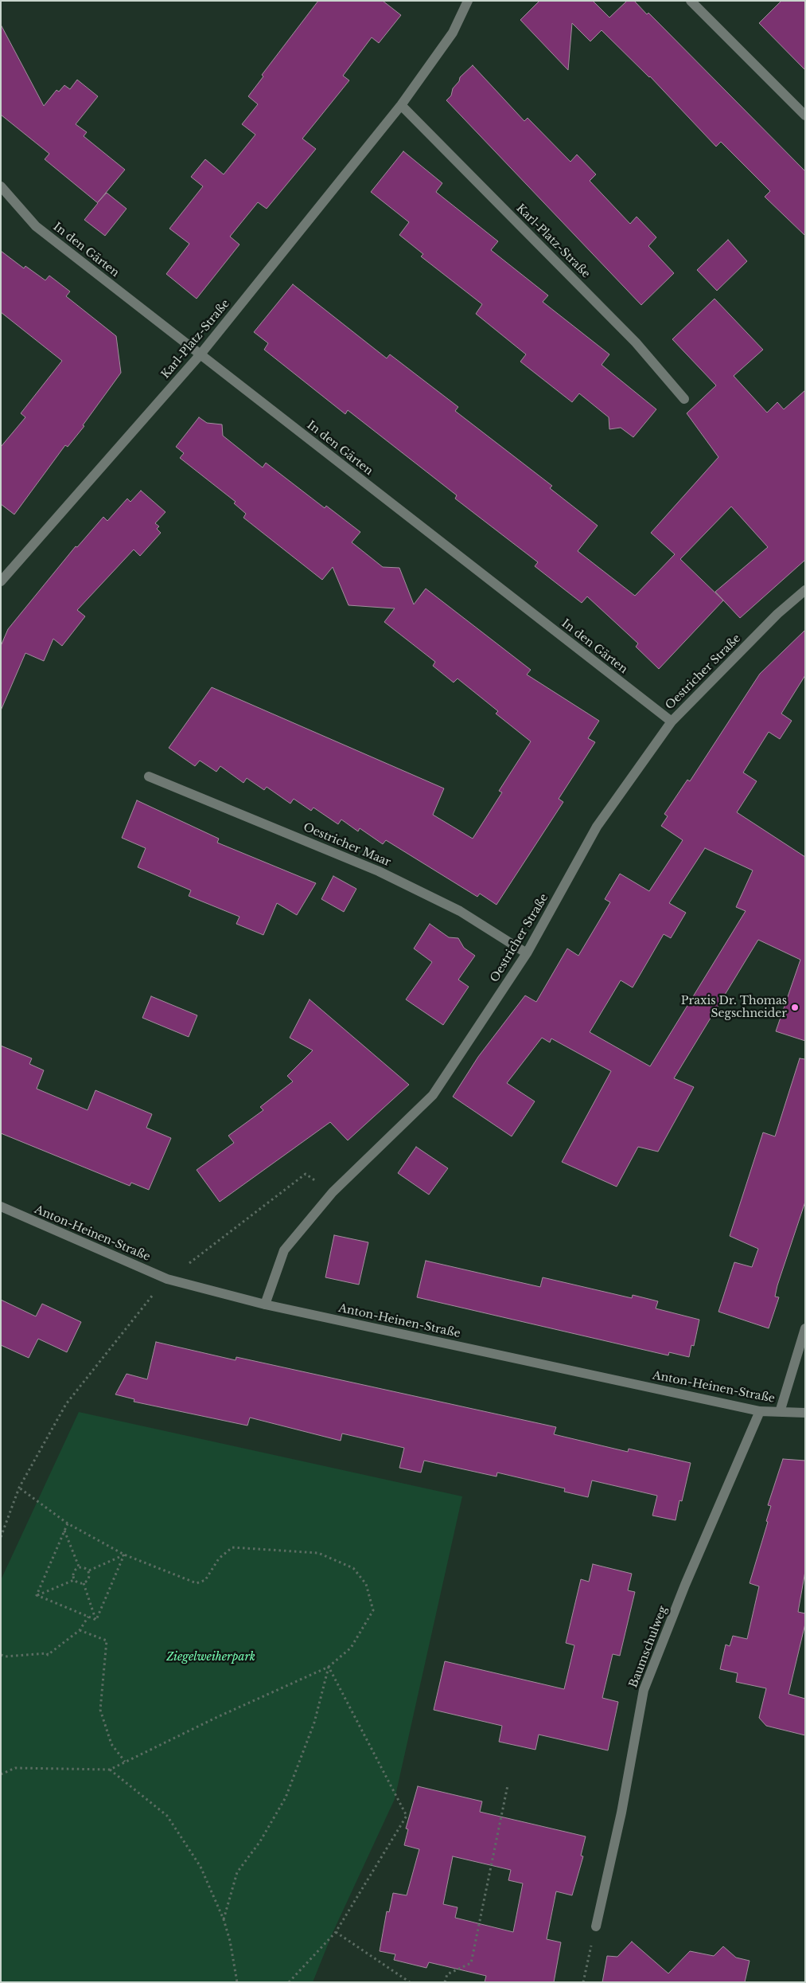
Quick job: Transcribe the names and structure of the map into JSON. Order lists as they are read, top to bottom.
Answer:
{
  "streets": {
    "street": [
      "Karl-Platz-Straße",
      "In den Gärten",
      "Oestricher Straße",
      "Oestricher Maar",
      "Anton-Heinen-Straße",
      "Baumschulweg"
    ]
  },
  "crossings": [
    ["Karl-Platz-Straße", "In den Gärten"],
    ["In den Gärten", "Oestricher Straße"],
    ["Oestricher Straße", "Oestricher Maar"],
    ["Oestricher Straße", "Anton-Heinen-Straße"],
    ["Anton-Heinen-Straße", "Baumschulweg"]
  ],
  "parks": ["Ziegelweiherpark"],
  "places": ["Praxis Dr. Thomas Segschneider"]
}
